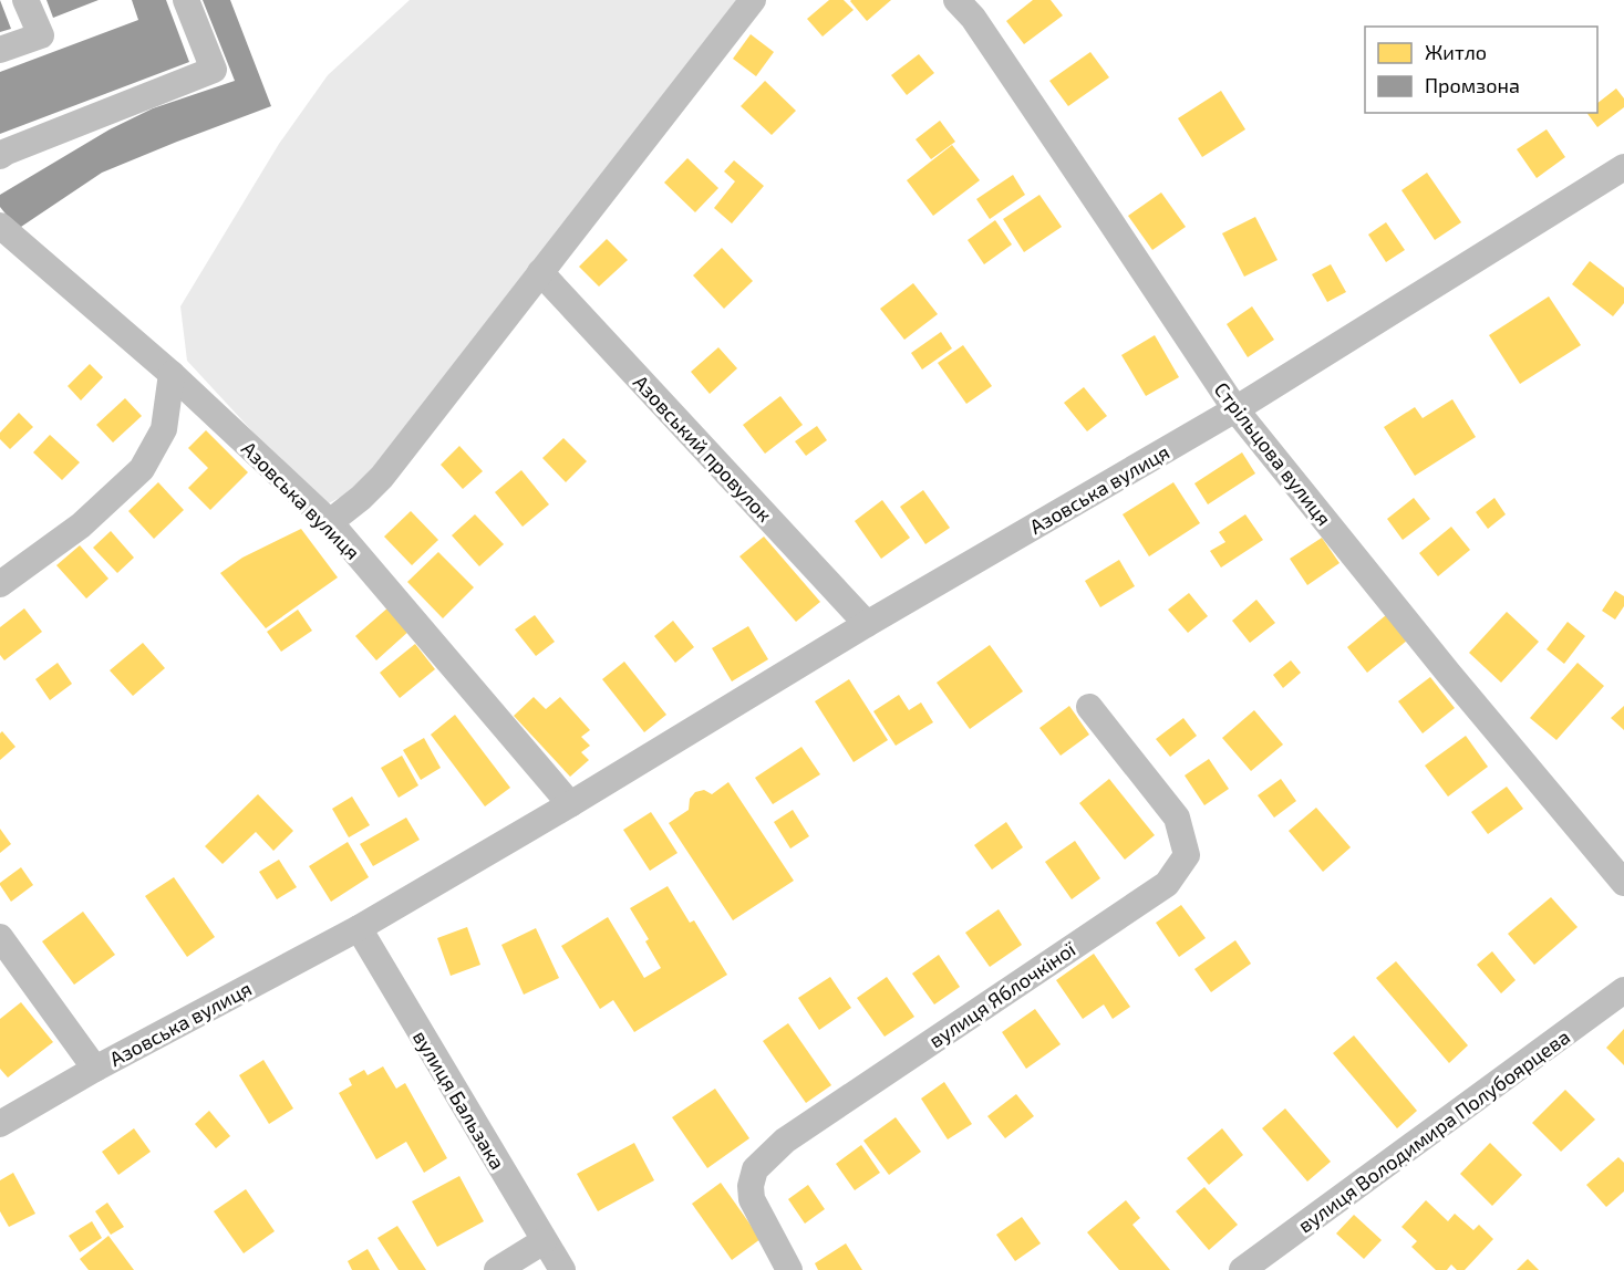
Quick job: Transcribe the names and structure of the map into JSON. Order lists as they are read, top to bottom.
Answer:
{
  "streets": {
    "street": [
      "Азовський провулок",
      "Стрільцова вулиця",
      "Азовська вулиця",
      "вулиця Яблочкіної",
      "вулиця Бальзака",
      "вулиця Володимира Полубоярцева"
    ]
  },
  "crossings": [
    ["Азовський провулок", "Азовська вулиця"],
    ["Стрільцова вулиця", "Азовська вулиця"],
    ["Азовська вулиця", "вулиця Бальзака"]
  ],
  "legend": ["Житло", "Промзона"]
}
